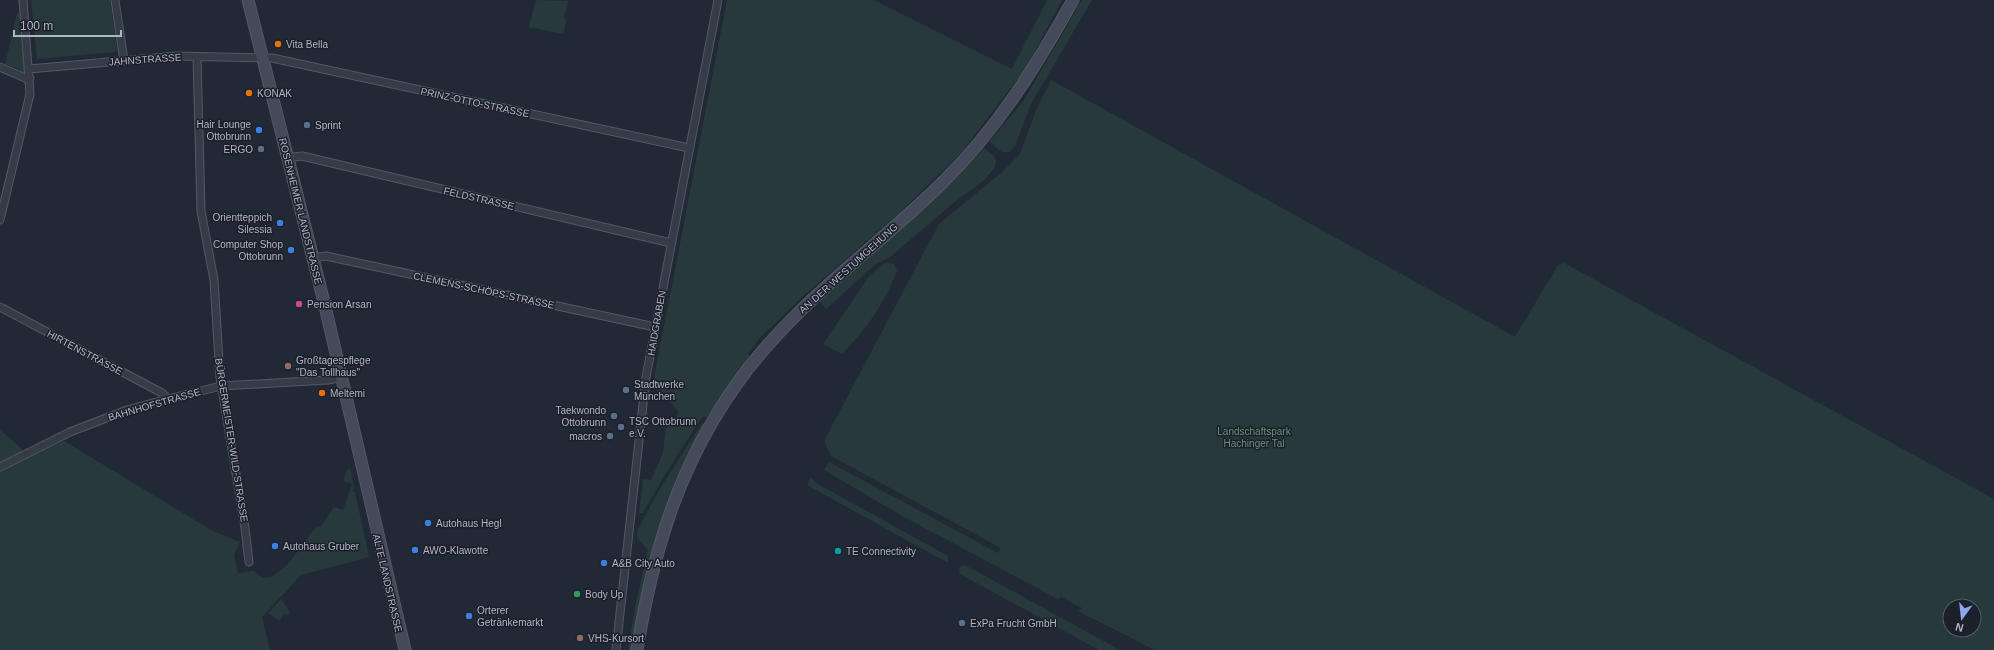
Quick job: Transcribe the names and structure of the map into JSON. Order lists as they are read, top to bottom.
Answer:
{
  "streets": {
    "main road": ["ROSENHEIMER LANDSTRASSE", "AN DER WESTUMGEHUNG", "ALTE LANDSTRASSE"],
    "street": [
      "JAHNSTRASSE",
      "PRINZ-OTTO-STRASSE",
      "FELDSTRASSE",
      "CLEMENS-SCHÖPS-STRASSE",
      "HAIDGRABEN",
      "HIRTENSTRASSE",
      "BAHNHOFSTRASSE",
      "BÜRGERMEISTER-WILD-STRASSE"
    ]
  },
  "crossings": [
    ["JAHNSTRASSE", "PRINZ-OTTO-STRASSE"],
    ["JAHNSTRASSE", "ROSENHEIMER LANDSTRASSE"],
    ["JAHNSTRASSE", "BÜRGERMEISTER-WILD-STRASSE"],
    ["PRINZ-OTTO-STRASSE", "ROSENHEIMER LANDSTRASSE"],
    ["PRINZ-OTTO-STRASSE", "HAIDGRABEN"],
    ["FELDSTRASSE", "ROSENHEIMER LANDSTRASSE"],
    ["FELDSTRASSE", "HAIDGRABEN"],
    ["ROSENHEIMER LANDSTRASSE", "CLEMENS-SCHÖPS-STRASSE"],
    ["ROSENHEIMER LANDSTRASSE", "BAHNHOFSTRASSE"],
    ["ROSENHEIMER LANDSTRASSE", "ALTE LANDSTRASSE"],
    ["CLEMENS-SCHÖPS-STRASSE", "HAIDGRABEN"],
    ["HIRTENSTRASSE", "BAHNHOFSTRASSE"],
    ["BAHNHOFSTRASSE", "BÜRGERMEISTER-WILD-STRASSE"]
  ],
  "parks": ["Landschaftspark Hachinger Tal"],
  "places": [
    "Vita Bella",
    "KONAK",
    "Sprint",
    "Hair Lounge Ottobrunn",
    "ERGO",
    "Orientteppich Silessia",
    "Computer Shop Ottobrunn",
    "Pension Arsan",
    "Großtagespflege \"Das Tollhaus\"",
    "Stadtwerke München",
    "Meltemi",
    "Taekwondo Ottobrunn",
    "TSC Ottobrunn e.V.",
    "macros",
    "Autohaus Hegl",
    "Autohaus Gruber",
    "AWO-Klawotte",
    "TE Connectivity",
    "A&B City Auto",
    "Body Up",
    "Orterer Getränkemarkt",
    "ExPa Frucht GmbH",
    "VHS-Kursort"
  ],
  "scale_bar": "100 m",
  "north": "bottom"
}
